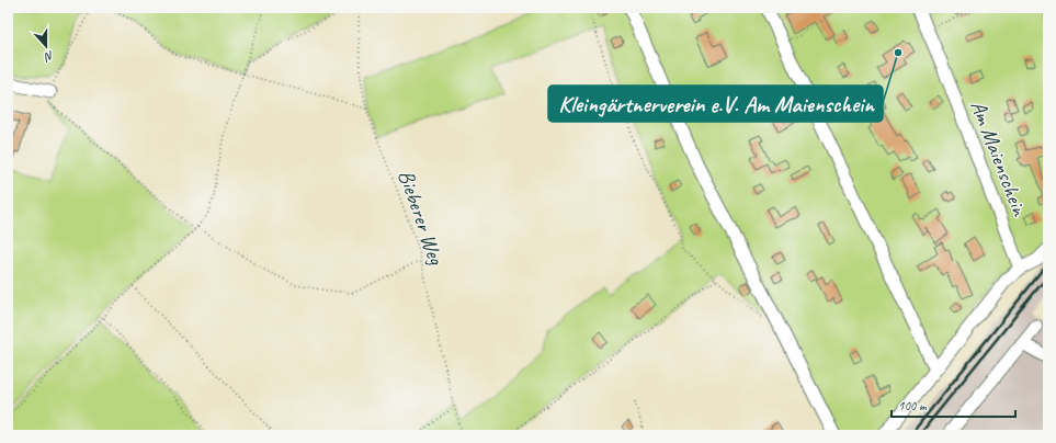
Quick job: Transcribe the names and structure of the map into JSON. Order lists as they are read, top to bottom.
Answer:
{
  "streets": {
    "street": ["Am Maienschein"],
    "path": ["Bieberer Weg"]
  },
  "places": ["Kleingärtnerverein e.V. Am Maienschein"],
  "scale_bar": "100 m",
  "north": "bottom"
}
